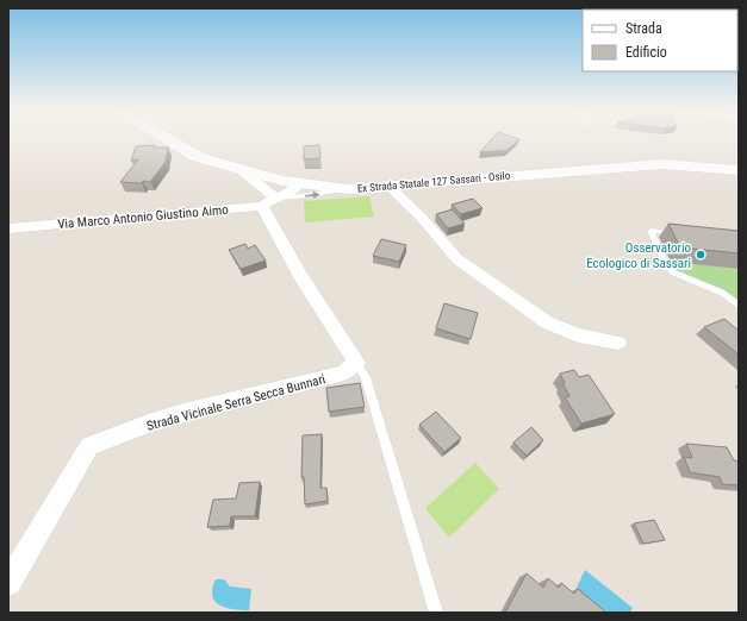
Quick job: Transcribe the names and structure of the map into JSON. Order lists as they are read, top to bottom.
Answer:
{
  "streets": {
    "main road": ["Ex Strada Statale 127 Sassari - Osilo"],
    "street": ["Via Marco Antonio Giustino Aimo", "Strada Vicinale Serra Secca Bunnari"]
  },
  "crossings": [
    ["Ex Strada Statale 127 Sassari - Osilo", "Via Marco Antonio Giustino Aimo"]
  ],
  "places": ["Osservatorio Ecologico di Sassari"],
  "legend": ["Strada", "Edificio"]
}
